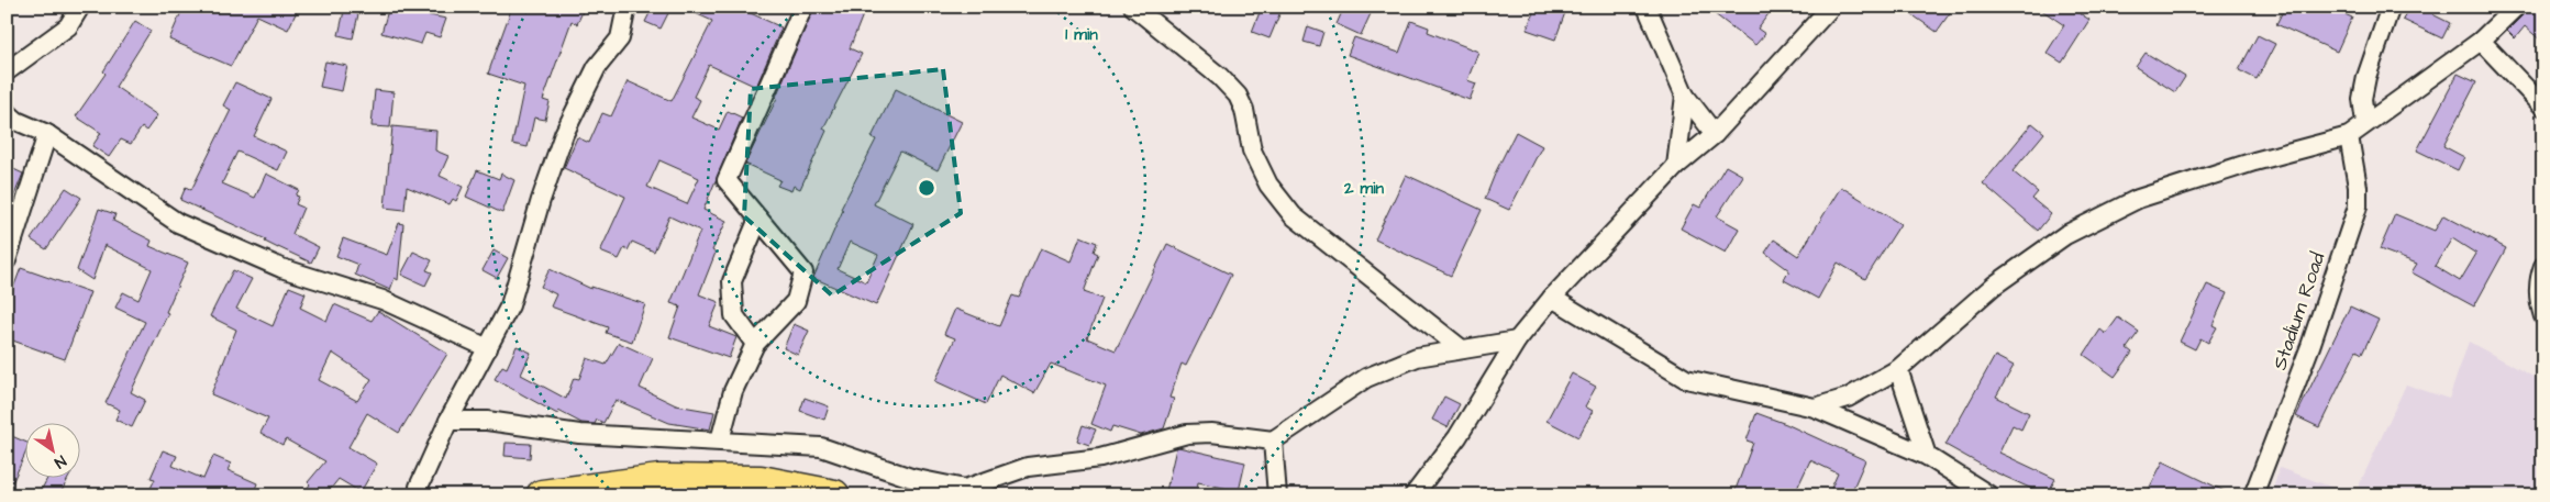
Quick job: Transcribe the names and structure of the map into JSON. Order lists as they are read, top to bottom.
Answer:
{
  "streets": {
    "street": ["Stadium Road"]
  },
  "north": "bottom right",
  "rings": ["1 min", "2 min"]
}
